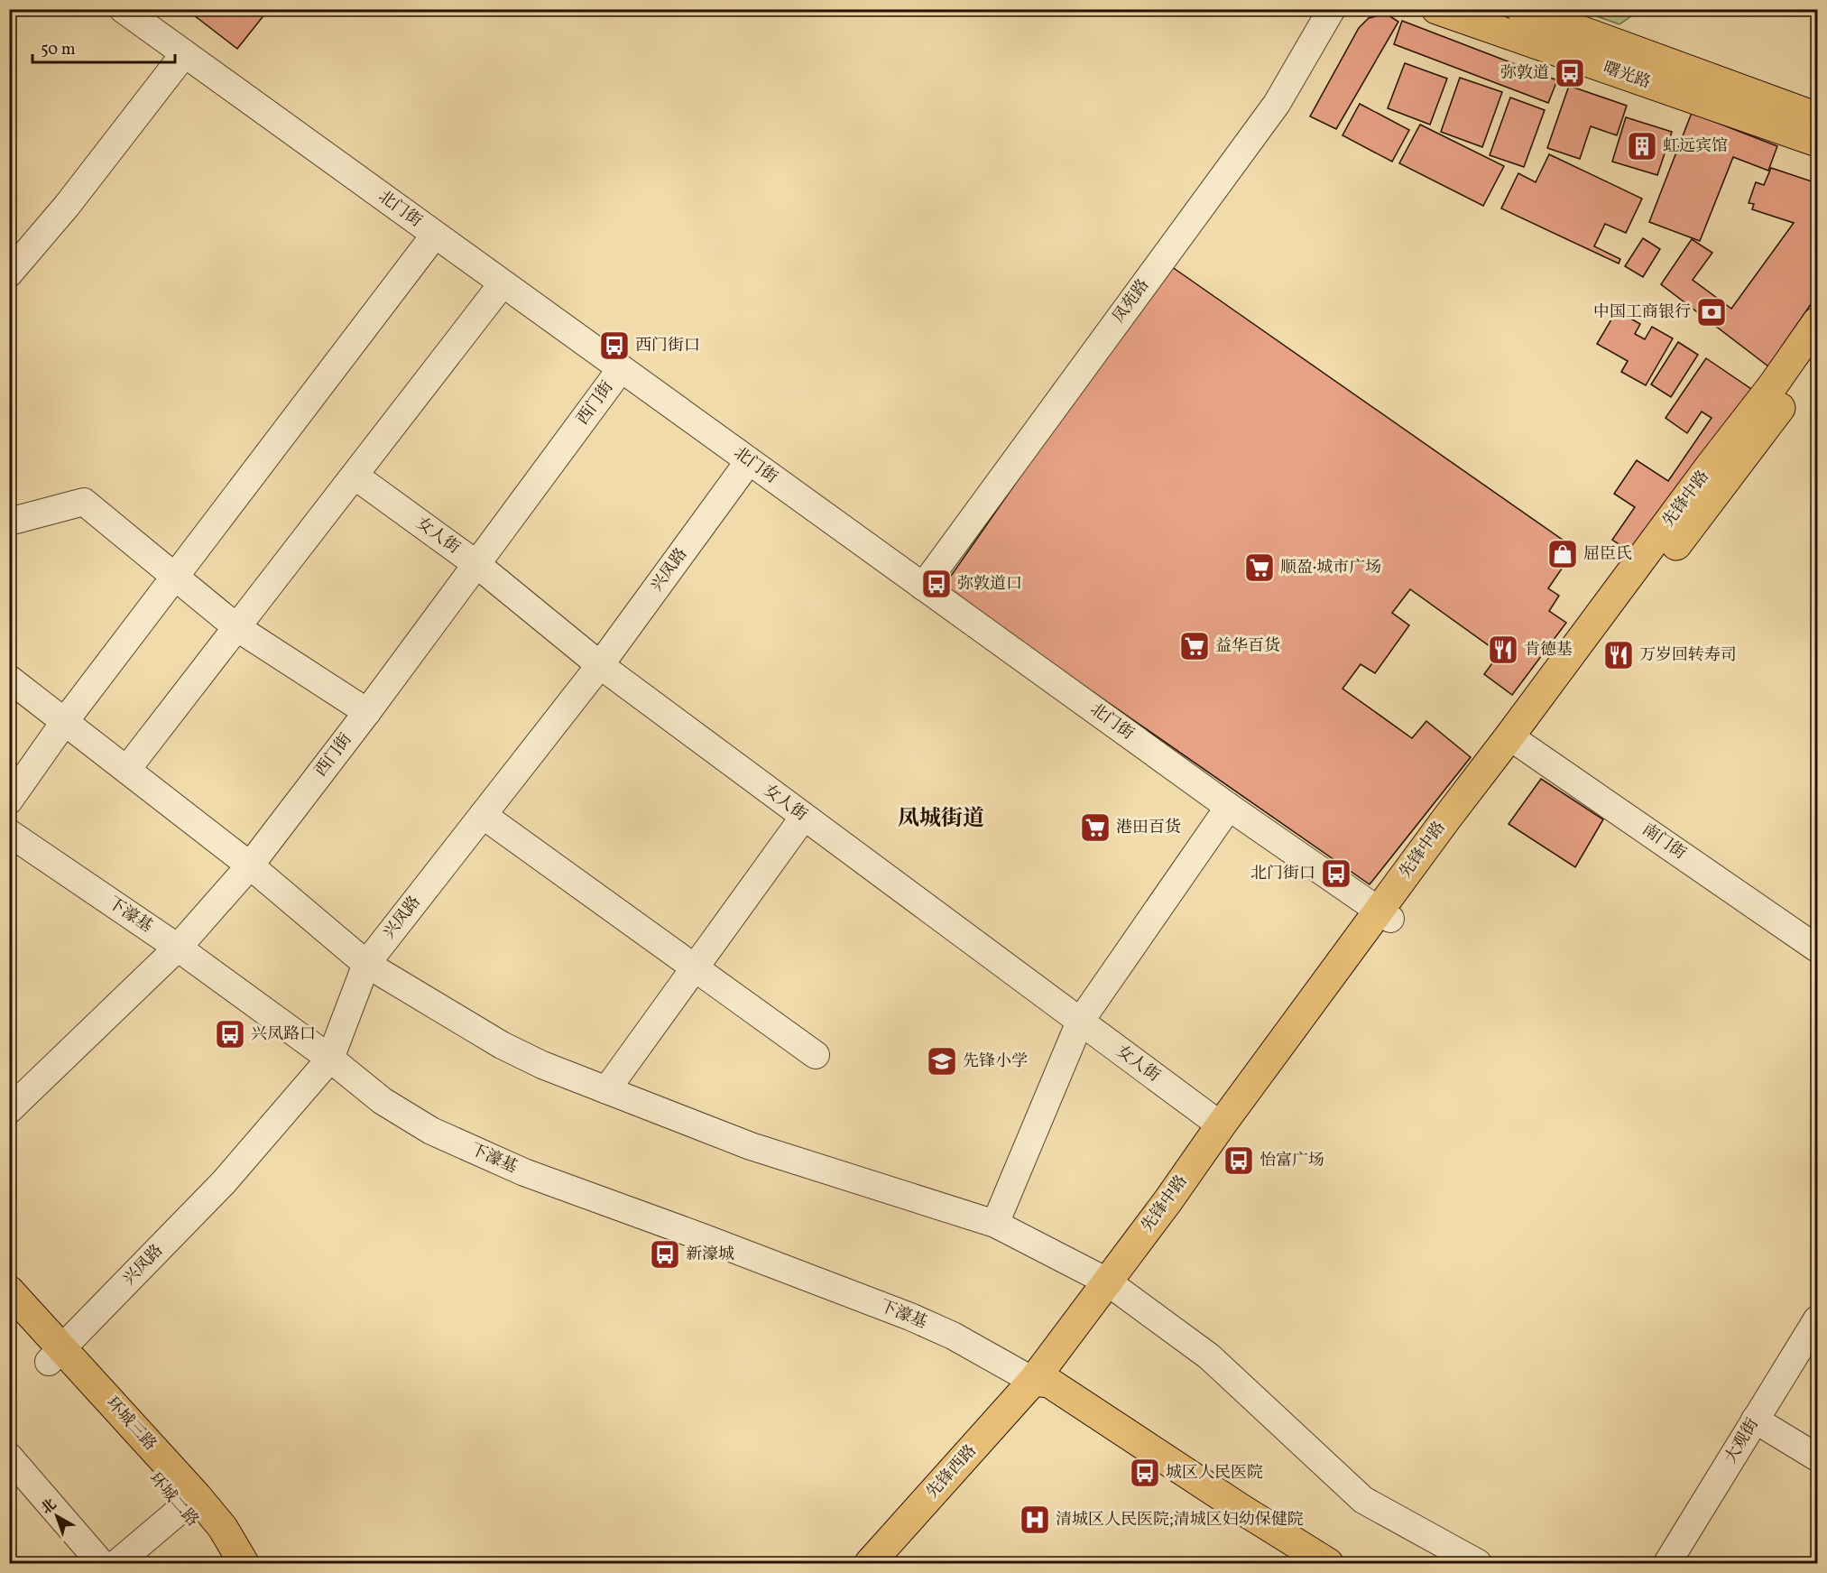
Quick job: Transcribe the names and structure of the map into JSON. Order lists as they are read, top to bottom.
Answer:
{
  "streets": {
    "main road": [
      "曙光路",
      "先锋中路",
      "下濠基",
      "环城三路",
      "先锋西路",
      "环城二路"
    ],
    "street": [
      "北门街",
      "凤苑路",
      "西门街",
      "女人街",
      "兴凤路",
      "南门街",
      "大观街"
    ]
  },
  "crossings": [
    ["北门街", "凤苑路"],
    ["北门街", "西门街"],
    ["北门街", "先锋中路"],
    ["北门街", "兴凤路"],
    ["西门街", "女人街"],
    ["西门街", "下濠基"],
    ["先锋中路", "女人街"],
    ["先锋中路", "南门街"],
    ["先锋中路", "下濠基"],
    ["先锋中路", "先锋西路"],
    ["女人街", "兴凤路"],
    ["兴凤路", "下濠基"],
    ["兴凤路", "环城三路"],
    ["兴凤路", "环城二路"],
    ["下濠基", "先锋西路"],
    ["环城三路", "环城二路"]
  ],
  "districts": ["凤城街道"],
  "places": {
    "bus stop": [
      "弥敦道",
      "西门街口",
      "弥敦道口",
      "北门街口",
      "兴凤路口",
      "怡富广场",
      "新濠城",
      "城区人民医院"
    ],
    "building": ["虹远宾馆"],
    "bank": ["中国工商银行"],
    "shop": ["屈臣氏"],
    "supermarket": ["顺盈·城市广场", "益华百货", "港田百货"],
    "restaurant": ["肯德基", "万岁回转寿司"],
    "school or university": ["先锋小学"],
    "hospital": ["清城区人民医院;清城区妇幼保健院"]
  },
  "scale_bar": "50 m",
  "north": "top left"
}
